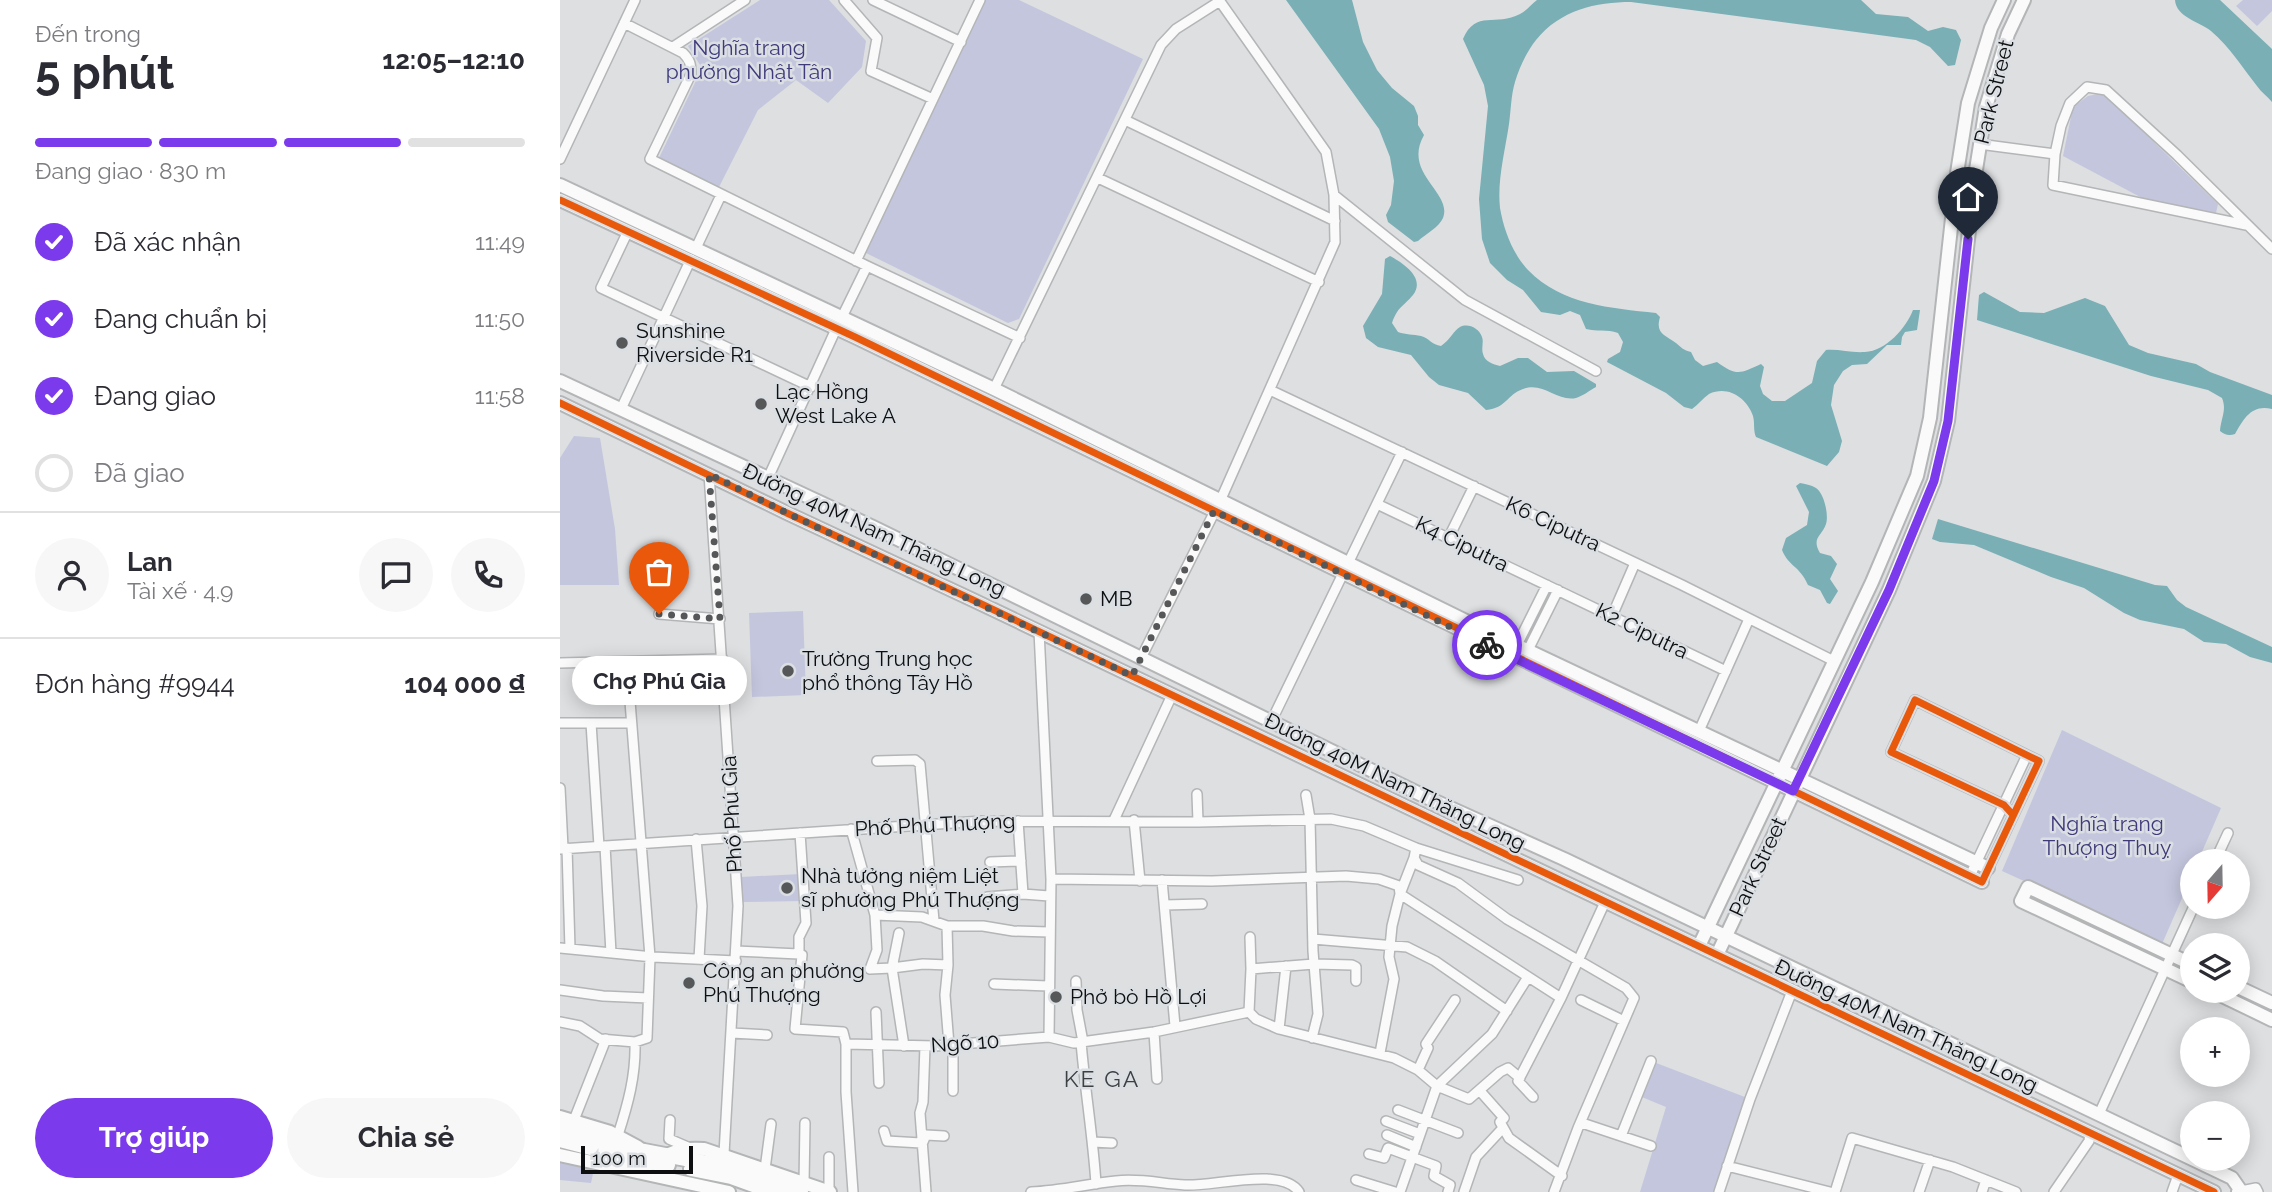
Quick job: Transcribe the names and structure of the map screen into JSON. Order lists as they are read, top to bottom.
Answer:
{
  "streets": {
    "street": [
      "Park Street",
      "K6 Ciputra",
      "Đường 40M Nam Thăng Long",
      "K4 Ciputra",
      "K2 Ciputra",
      "Phố Phú Gia",
      "Phố Phú Thượng",
      "Ngõ 10"
    ]
  },
  "crossings": [
    ["Park Street", "K6 Ciputra"],
    ["Park Street", "Đường 40M Nam Thăng Long"],
    ["Đường 40M Nam Thăng Long", "Phố Phú Gia"],
    ["K4 Ciputra", "K2 Ciputra"],
    ["Phố Phú Gia", "Phố Phú Thượng"]
  ],
  "districts": ["KE GA"],
  "parks": ["Nghĩa trang phường Nhật Tân", "Nghĩa trang Thượng Thuỵ"],
  "places": [
    "Sunshine Riverside R1",
    "Lạc Hồng West Lake A",
    "MB",
    "Chợ Phú Gia",
    "Trường Trung học phổ thông Tây Hồ",
    "Nhà tưởng niệm Liệt sĩ phường Phú Thượng",
    "Công an phường Phú Thượng",
    "Phở bò Hồ Lợi"
  ],
  "scale_bar": "100 m",
  "north": "bottom",
  "page": {
    "heading": ["5 phút", "Đến trong", "12:05–12:10"],
    "panel": [
      "Lan",
      "Tài xế · 4.9",
      "Đơn hàng #9944",
      "104 000 ₫"
    ],
    "bar": "Đang giao · 830 m",
    "list": [
      ["Đã xác nhận", "11:49"],
      ["Đang chuẩn bị", "11:50"],
      ["Đang giao", "11:58"],
      "Đã giao"
    ],
    "bubble": "Chợ Phú Gia",
    "map_buttons": ["+", "−"],
    "buttons": ["Trợ giúp", "Chia sẻ"],
    "scale": "100 m"
  }
}
